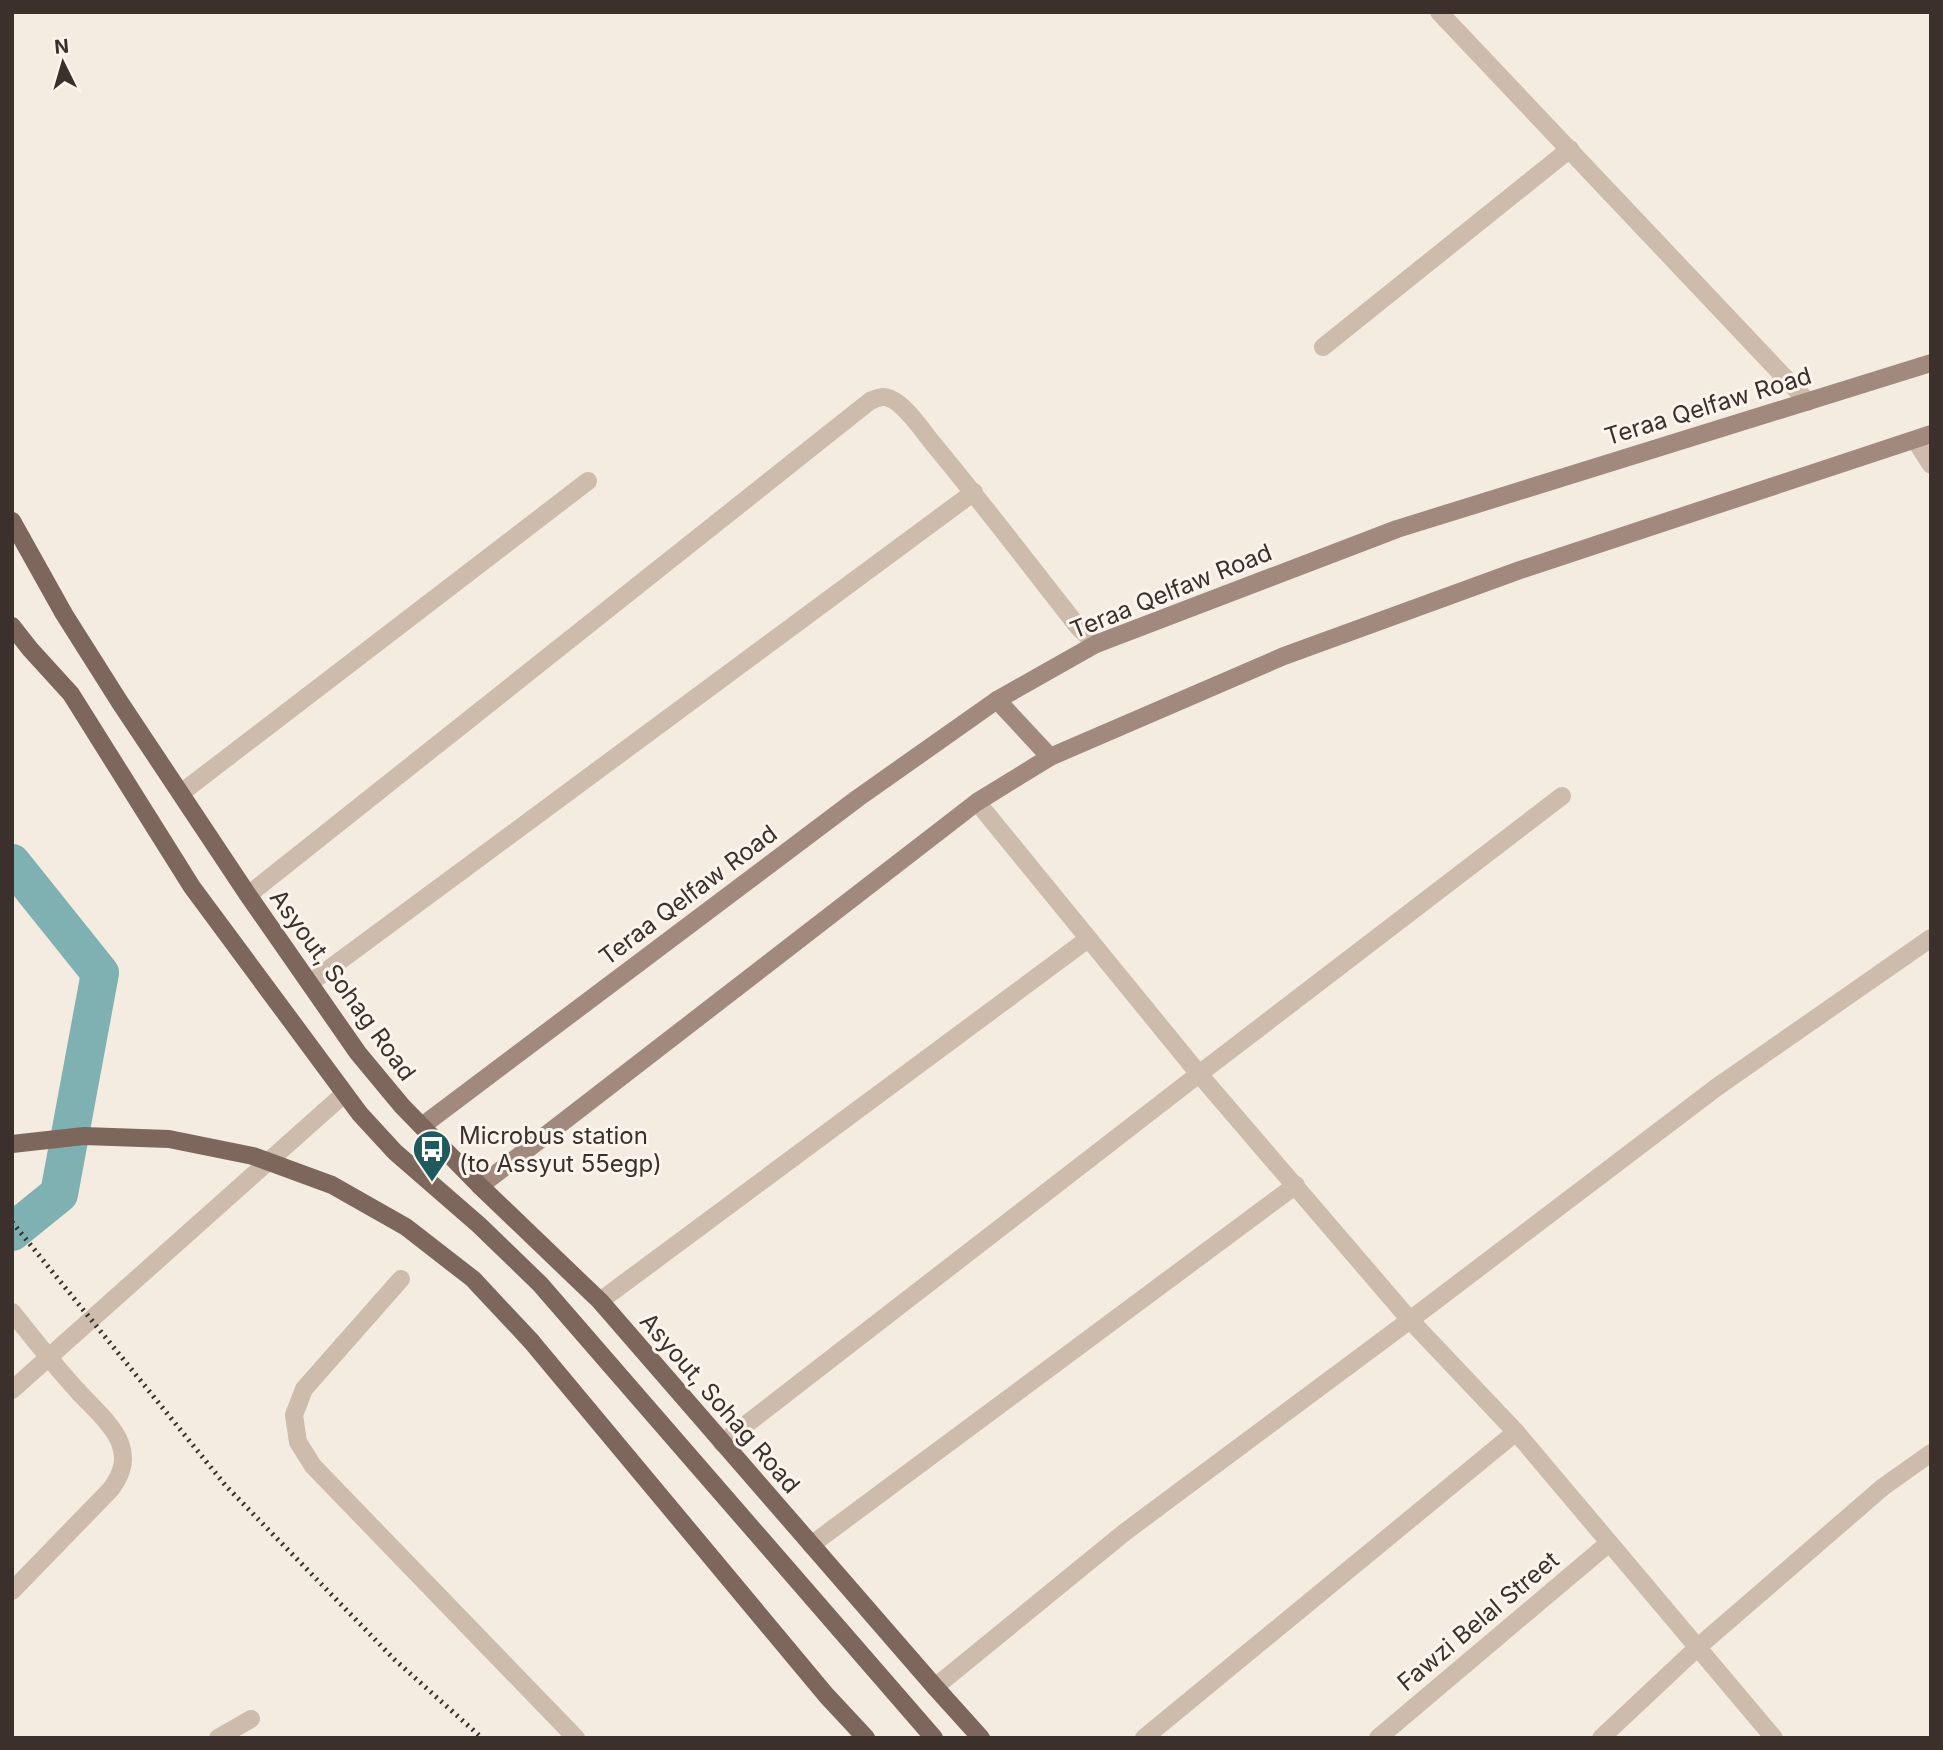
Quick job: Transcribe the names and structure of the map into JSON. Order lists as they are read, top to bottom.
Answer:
{
  "streets": {
    "main road": ["Asyout, Sohag Road"],
    "street": ["Teraa Qelfaw Road", "Fawzi Belal Street"]
  },
  "crossings": [
    ["Teraa Qelfaw Road", "Asyout, Sohag Road"]
  ],
  "places": {
    "bus stop": ["Microbus station (to Assyut 55egp)"]
  },
  "north": "top"
}
